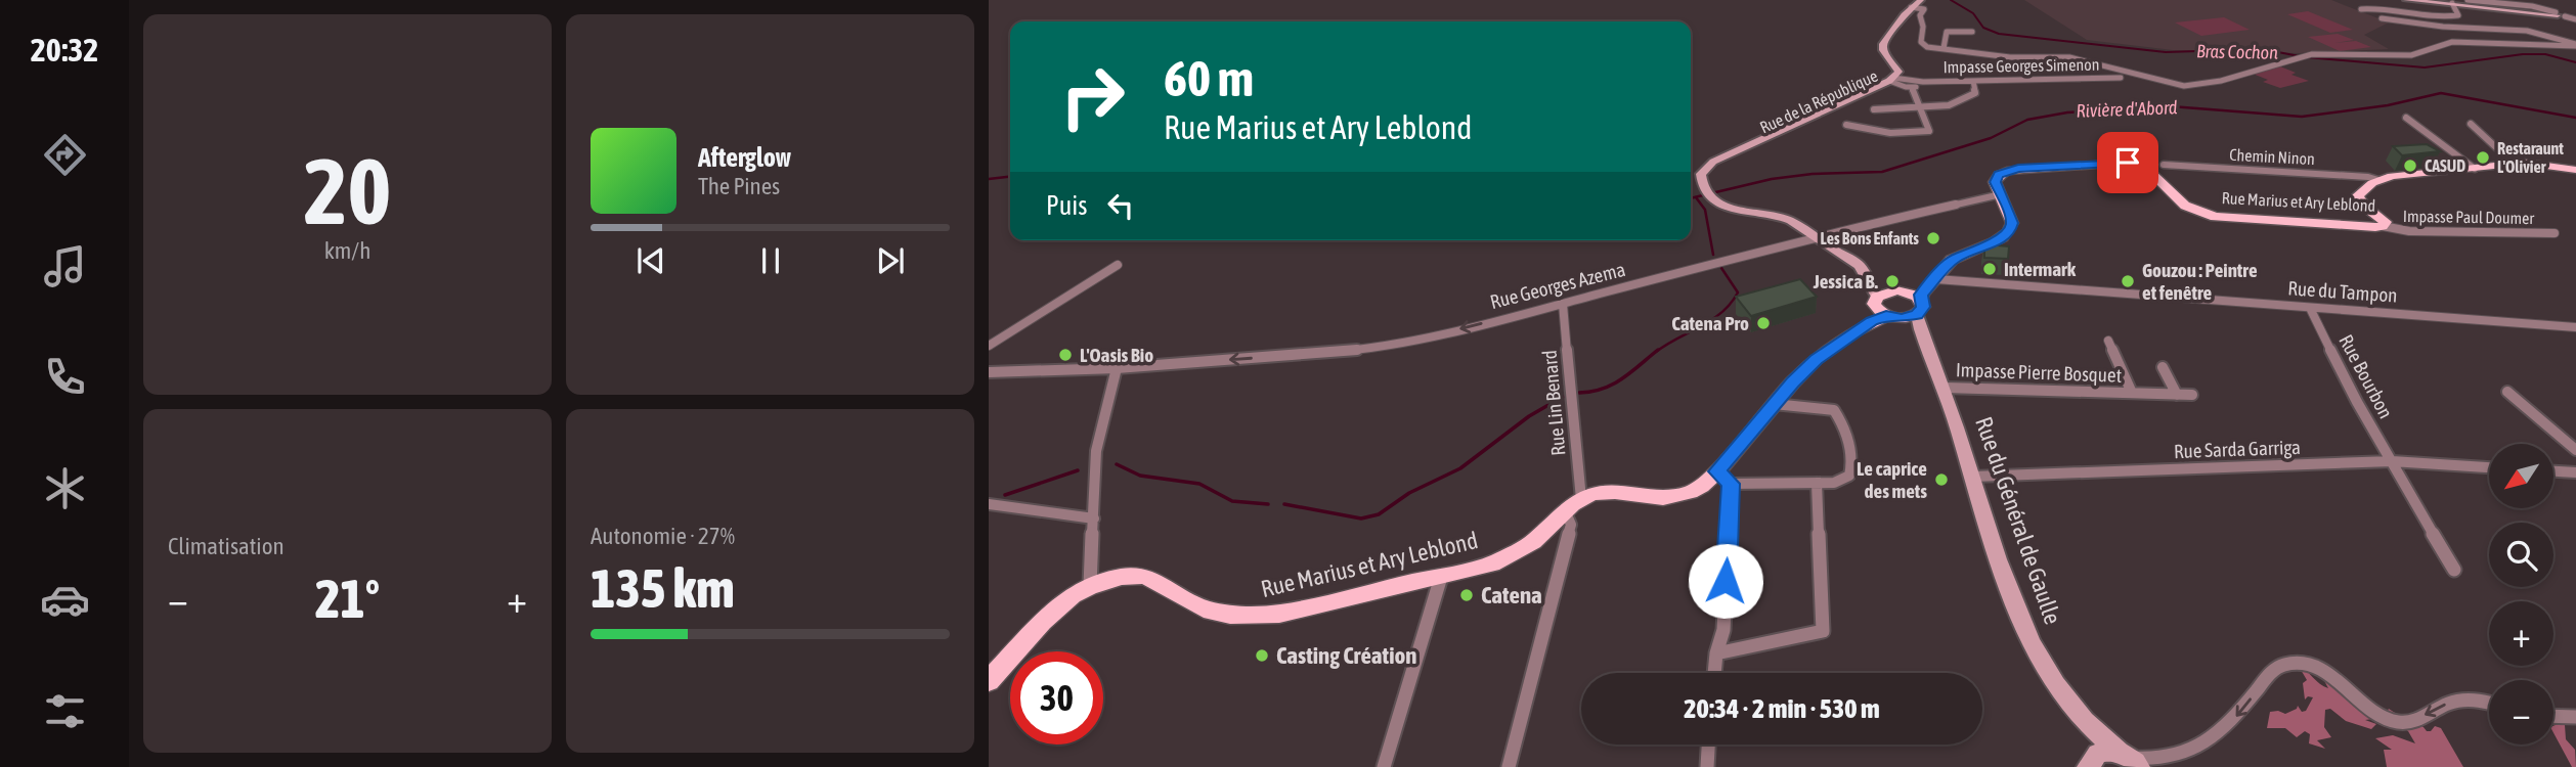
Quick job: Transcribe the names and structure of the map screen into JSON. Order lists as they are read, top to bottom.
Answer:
{
  "streets": {
    "main road": ["Rue Marius et Ary Leblond"],
    "street": [
      "Impasse Georges Simenon",
      "Rue de la République",
      "Chemin Ninon",
      "Impasse Paul Doumer",
      "Rue Georges Azema",
      "Rue du Tampon",
      "Impasse Pierre Bosquet",
      "Rue Bourbon",
      "Rue Lin Benard",
      "Rue Sarda Garriga",
      "Rue du Général de Gaulle"
    ]
  },
  "crossings": [
    ["Rue de la République", "Rue Georges Azema"],
    ["Chemin Ninon", "Rue Marius et Ary Leblond"],
    ["Rue Marius et Ary Leblond", "Impasse Paul Doumer"],
    ["Rue Marius et Ary Leblond", "Rue Georges Azema"],
    ["Rue Marius et Ary Leblond", "Rue Lin Benard"],
    ["Rue Georges Azema", "Rue Lin Benard"],
    ["Rue du Tampon", "Rue Bourbon"],
    ["Impasse Pierre Bosquet", "Rue du Général de Gaulle"],
    ["Rue Bourbon", "Rue Sarda Garriga"],
    ["Rue Sarda Garriga", "Rue du Général de Gaulle"]
  ],
  "one_way": ["Rue Georges Azema"],
  "water": ["Bras Cochon", "Rivière d'Abord"],
  "places": [
    "Restaraunt L'Olivier",
    "CASUD",
    "Les Bons Enfants",
    "Intermark",
    "Jessica B.",
    "Gouzou : Peintre et fenêtre",
    "Catena Pro",
    "L'Oasis Bio",
    "Le caprice des mets",
    "Catena",
    "Casting Création"
  ],
  "north": "bottom left",
  "page": {
    "tabs": "20:32",
    "tile": [
      ["20", "km/h"],
      "Climatisation",
      ["Autonomie · 27%", "135 km"]
    ],
    "turn": ["60 m", "Rue Marius et Ary Leblond"],
    "song": ["Afterglow", "The Pines"],
    "then": "Puis",
    "map_buttons": ["+", "−"],
    "heat": ["−", "21°", "+"],
    "limit": "30",
    "trip": "20:34 · 2 min · 530 m"
  }
}
